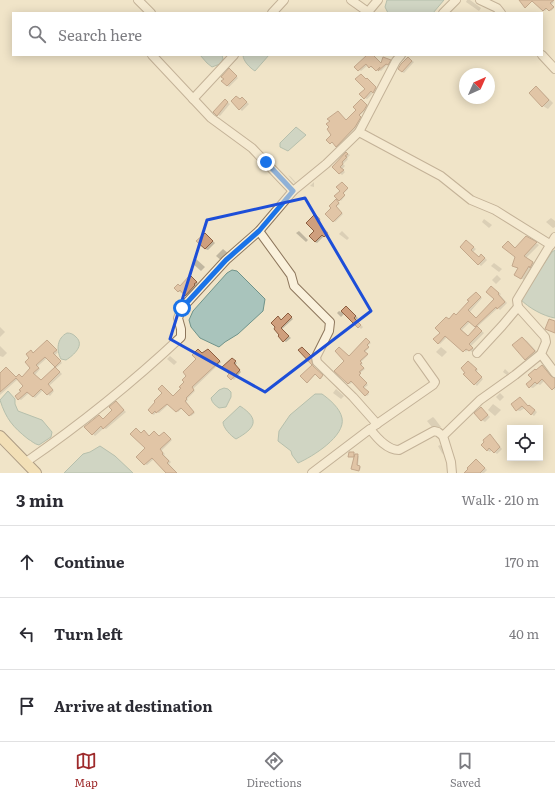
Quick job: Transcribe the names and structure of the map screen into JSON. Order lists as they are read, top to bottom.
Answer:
{
  "north": "top right",
  "page": {
    "search": "Search here",
    "heading": ["3 min", "Walk · 210 m"],
    "list": [
      ["Continue", "170 m"],
      ["Turn left", "40 m"],
      "Arrive at destination"
    ],
    "nav": ["Map", "Directions", "Saved"]
  }
}
